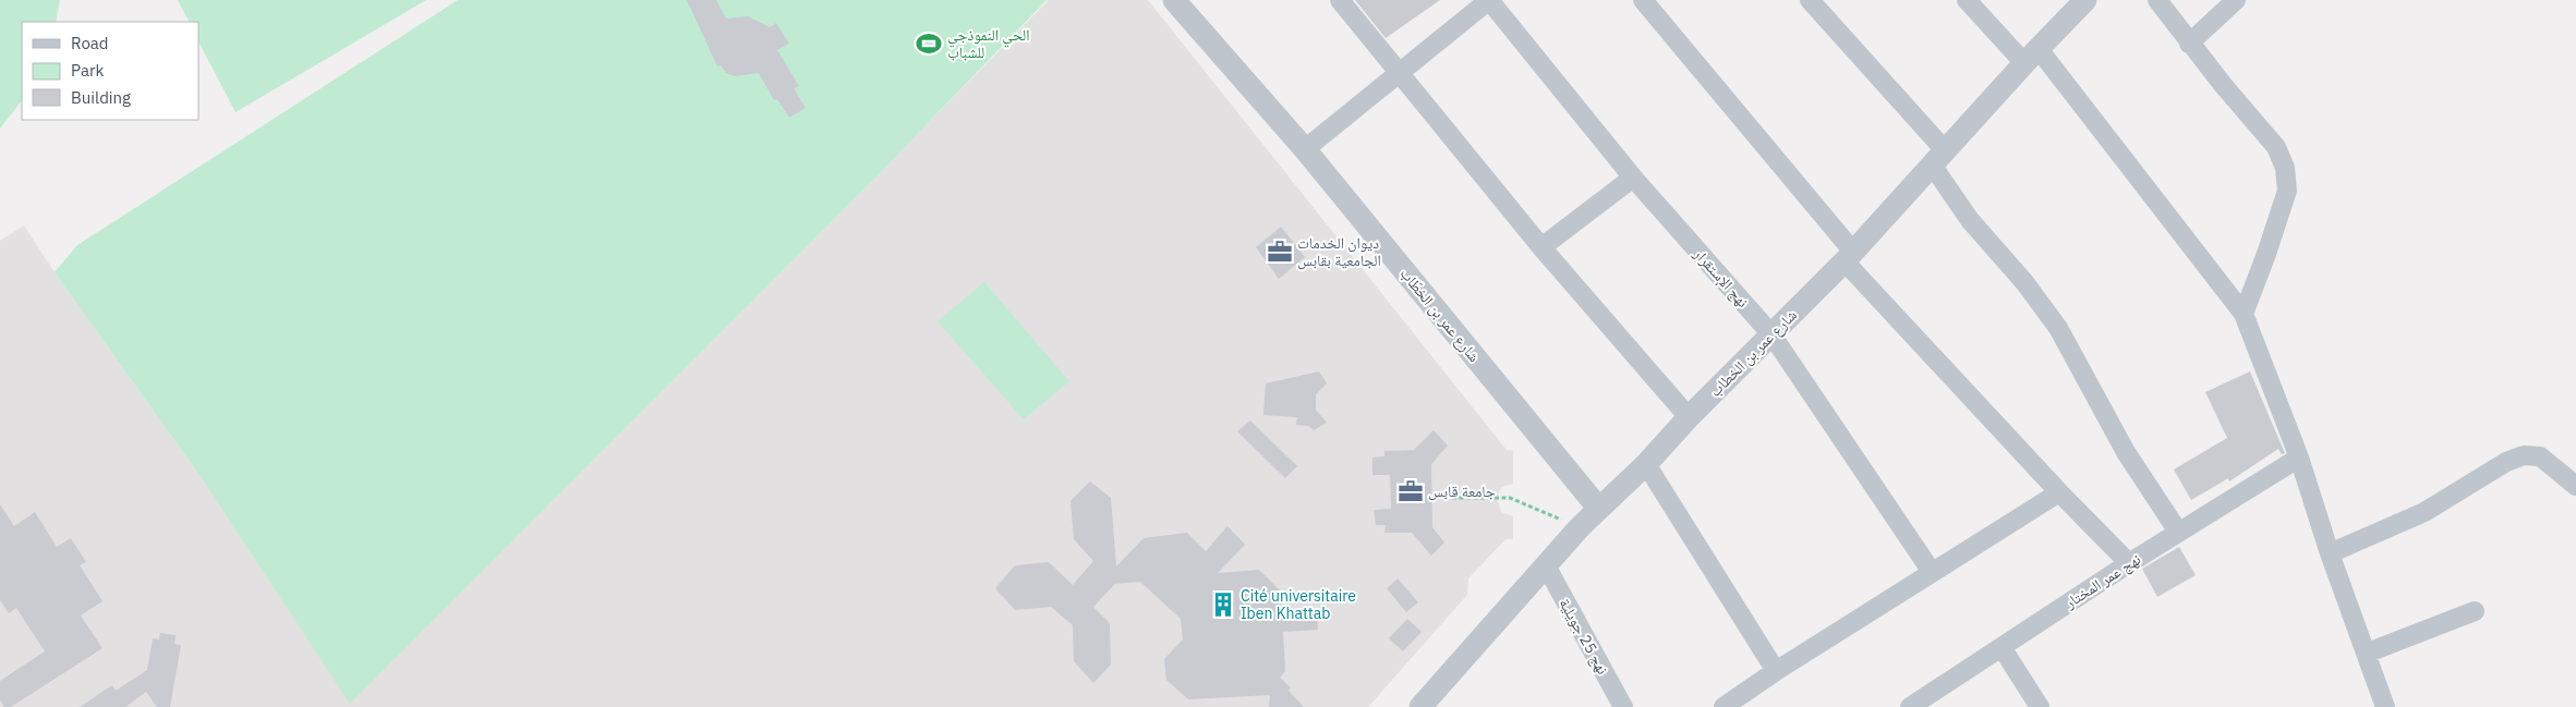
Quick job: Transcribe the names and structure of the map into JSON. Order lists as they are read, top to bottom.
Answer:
{
  "streets": {
    "street": [
      "نهج الإستقرار",
      "شارع عمر بن الخطّاب",
      "شارع عمر بن الخطاب",
      "نهج عمر المختار",
      "نهج 25 جويلية"
    ]
  },
  "crossings": [
    ["نهج الإستقرار", "شارع عمر بن الخطاب"],
    ["شارع عمر بن الخطّاب", "شارع عمر بن الخطاب"],
    ["شارع عمر بن الخطاب", "نهج 25 جويلية"]
  ],
  "places": {
    "sports": ["الحي النموذجي للشباب"],
    "office": ["ديوان الخدمات الجامعية بقابس", "جامعة قابس"],
    "building": ["Cité universitaire Iben Khattab"]
  },
  "legend": ["Road", "Park", "Building"]
}
